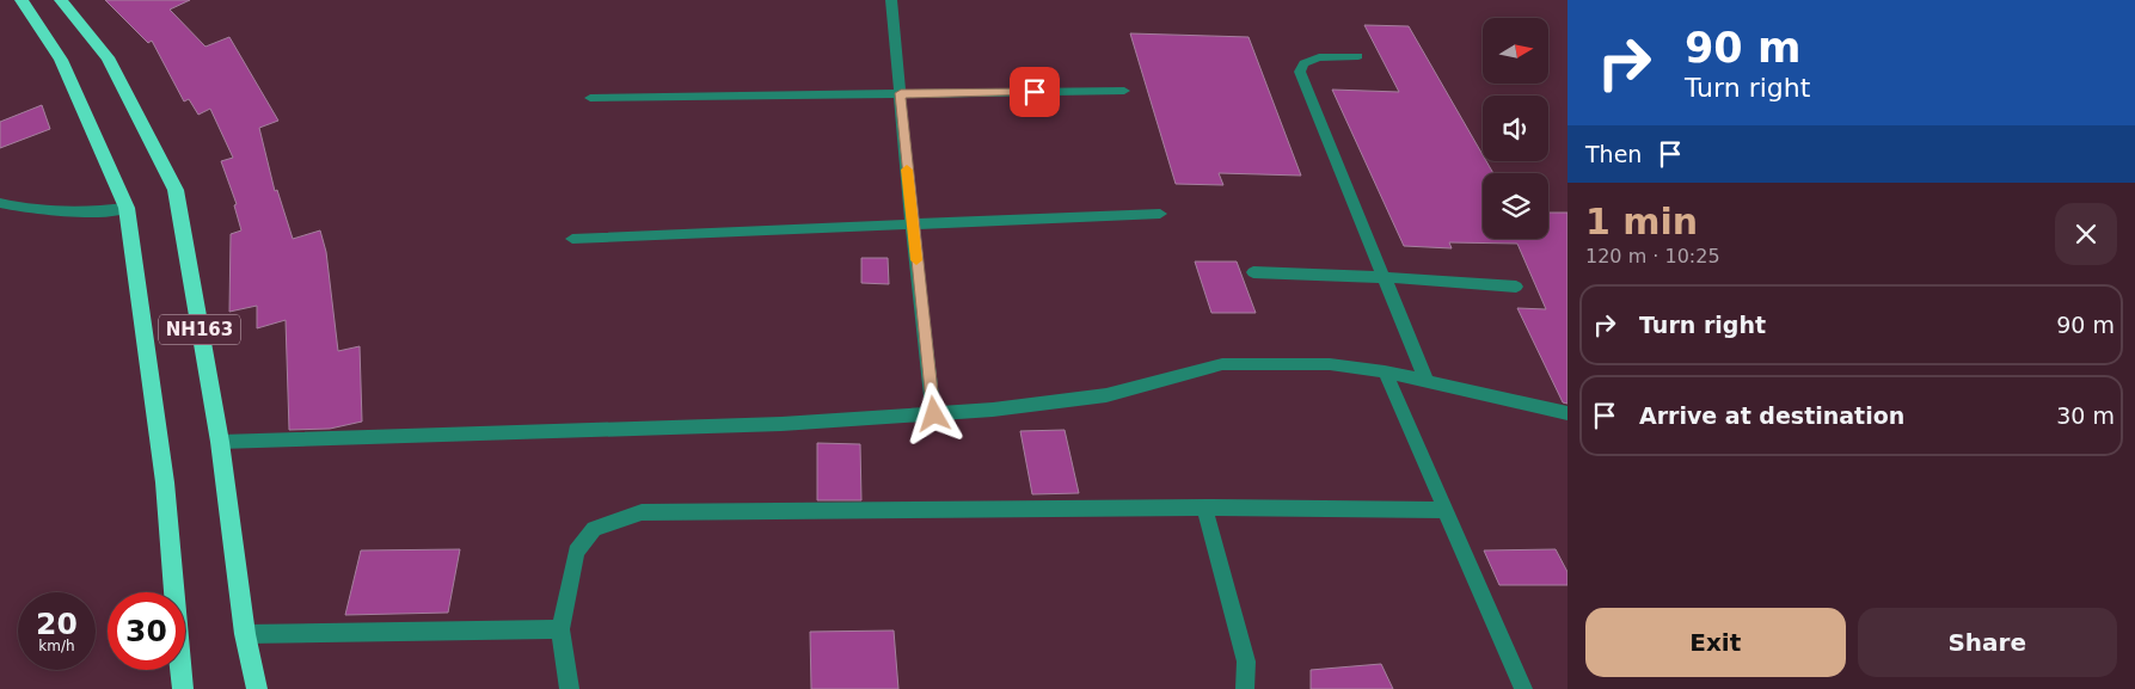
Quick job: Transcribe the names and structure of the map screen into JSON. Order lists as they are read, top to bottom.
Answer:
{
  "streets": {
    "highway": ["NH163"]
  },
  "north": "right",
  "page": {
    "turn": ["90 m", "Turn right"],
    "then": "Then",
    "heading": ["1 min", "120 m · 10:25"],
    "list": [
      {
        "name": "Turn right",
        "value": "90 m"
      },
      {
        "name": "Arrive at destination",
        "value": "30 m"
      }
    ],
    "speed": "20 km/h",
    "limit": "30",
    "buttons": ["Exit", "Share"]
  }
}
